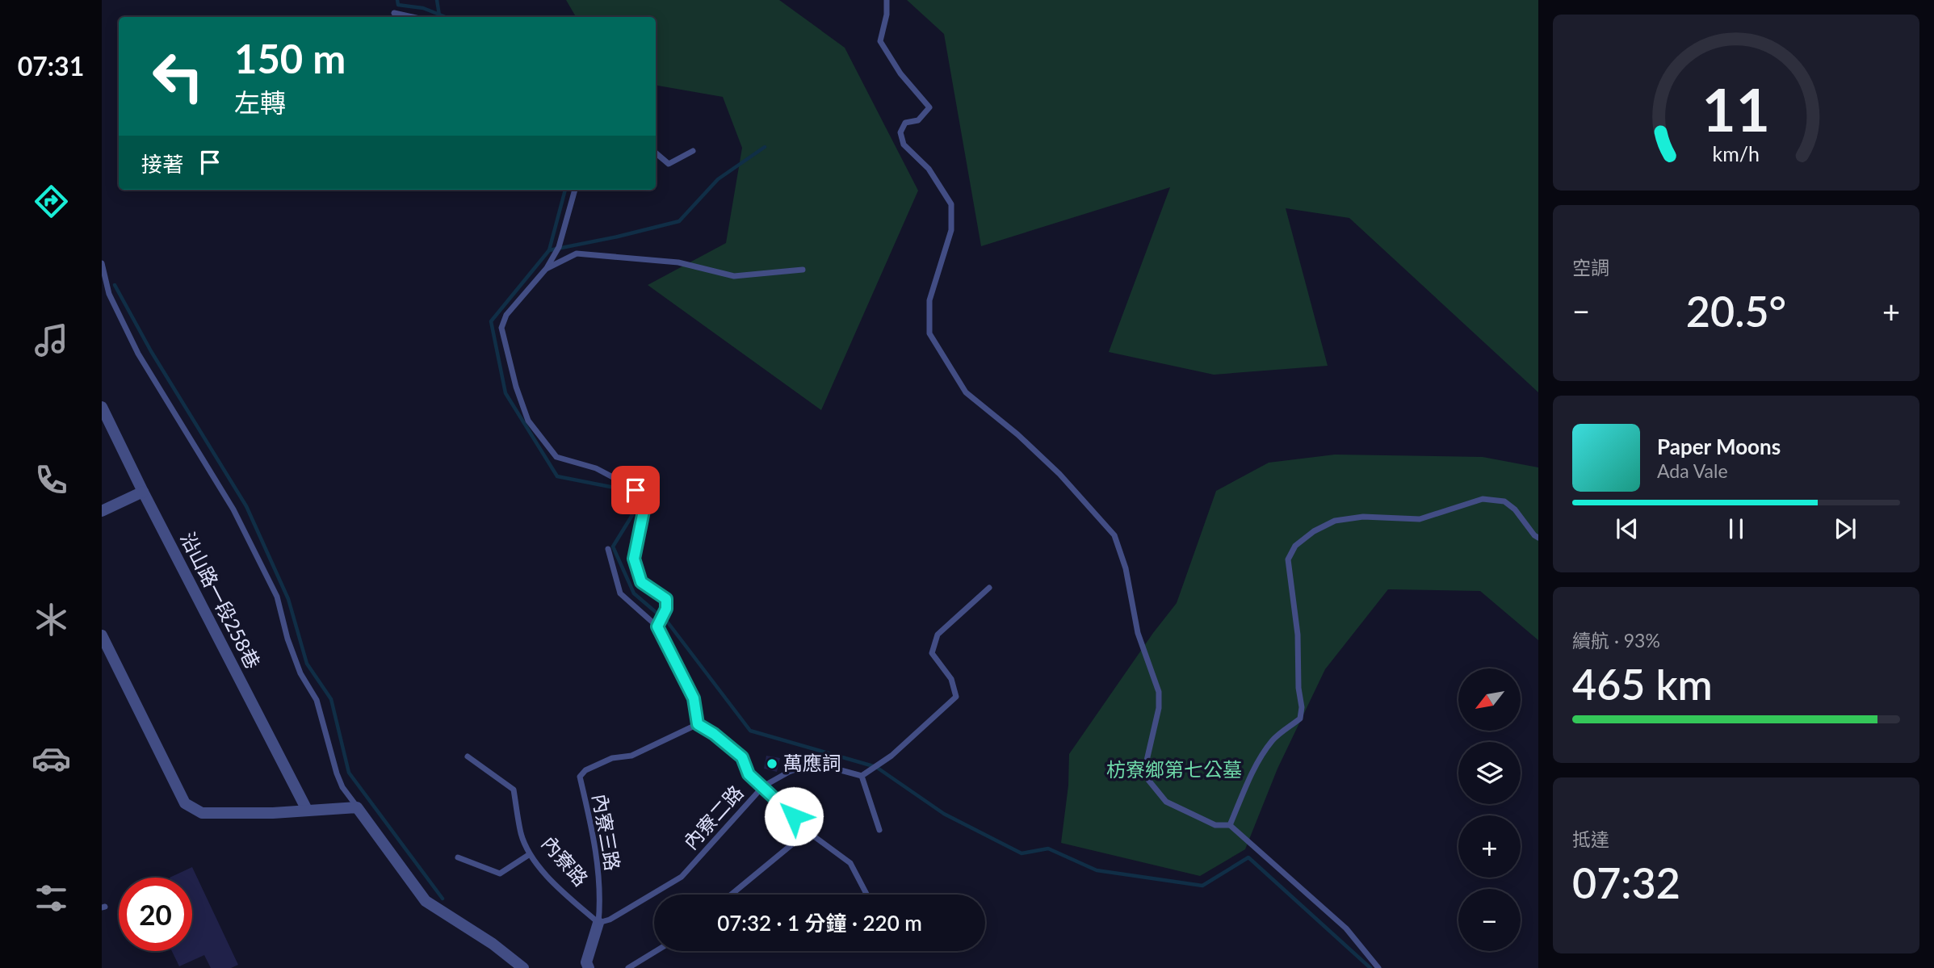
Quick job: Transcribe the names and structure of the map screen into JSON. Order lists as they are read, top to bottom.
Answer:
{
  "streets": {
    "street": ["沿山路一段258巷"],
    "lane": ["內寮二路", "內寮三路", "內寮路"]
  },
  "crossings": [
    ["內寮二路", "內寮三路"],
    ["內寮二路", "內寮路"],
    ["內寮三路", "內寮路"]
  ],
  "parks": ["枋寮鄉第七公墓"],
  "places": ["萬應詞"],
  "north": "bottom left",
  "page": {
    "tabs": "07:31",
    "turn": ["150 m", "左轉"],
    "then": "接著",
    "tile": [
      "空調",
      ["續航 · 93%", "465 km"],
      ["抵達", "07:32"]
    ],
    "heat": ["−", "20.5°", "+"],
    "song": ["Paper Moons", "Ada Vale"],
    "map_buttons": ["+", "−"],
    "limit": "20",
    "trip": "07:32 · 1 分鐘 · 220 m",
    "gauge": ["11", "km/h"]
  }
}
